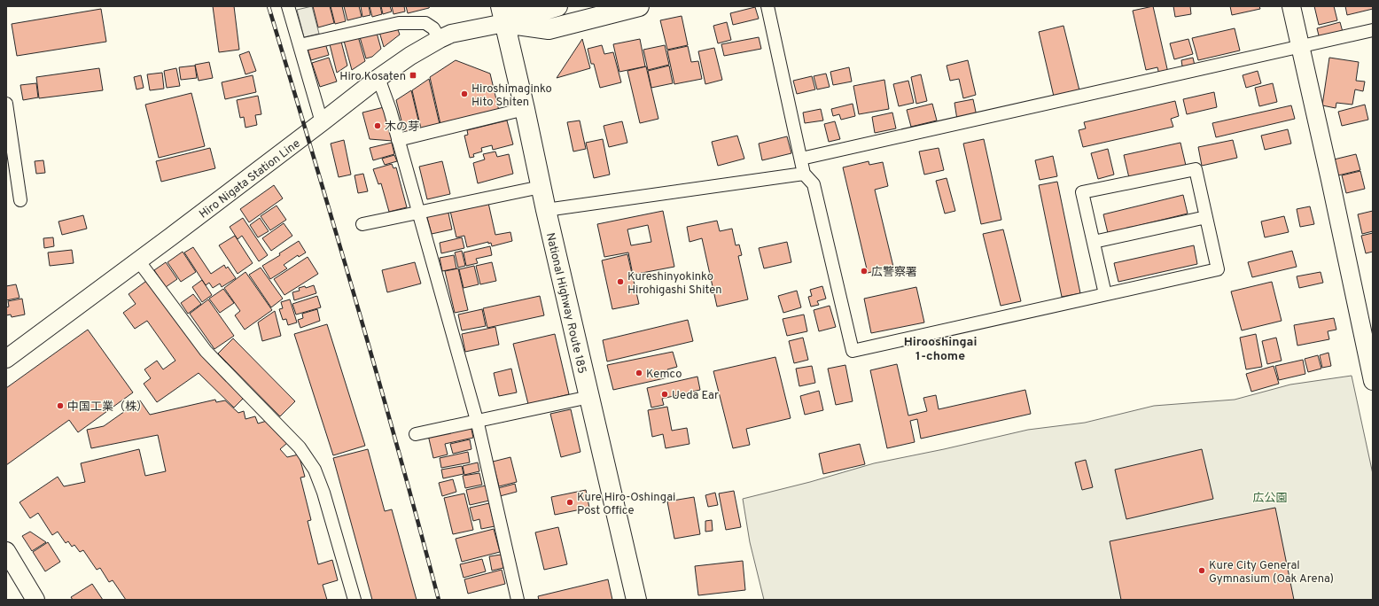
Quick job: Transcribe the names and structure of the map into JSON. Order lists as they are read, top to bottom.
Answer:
{
  "streets": {
    "highway": ["National Highway Route 185"],
    "main road": ["Hiro Nigata Station Line"]
  },
  "crossings": [
    ["Hiro Nigata Station Line", "National Highway Route 185"]
  ],
  "districts": ["Hirooshingai 1-chome"],
  "parks": ["広公園"],
  "places": {
    "transit": ["Hiro Kosaten"],
    "other": [
      "Hiroshimaginko Hito Shiten",
      "木の芽",
      "広警察署",
      "Kureshinyokinko Hirohigashi Shiten",
      "Kemco",
      "Ueda Ear",
      "中国工業（株）",
      "Kure Hiro-Oshingai Post Office",
      "Kure City General Gymnasium (Oak Arena)"
    ]
  }
}
